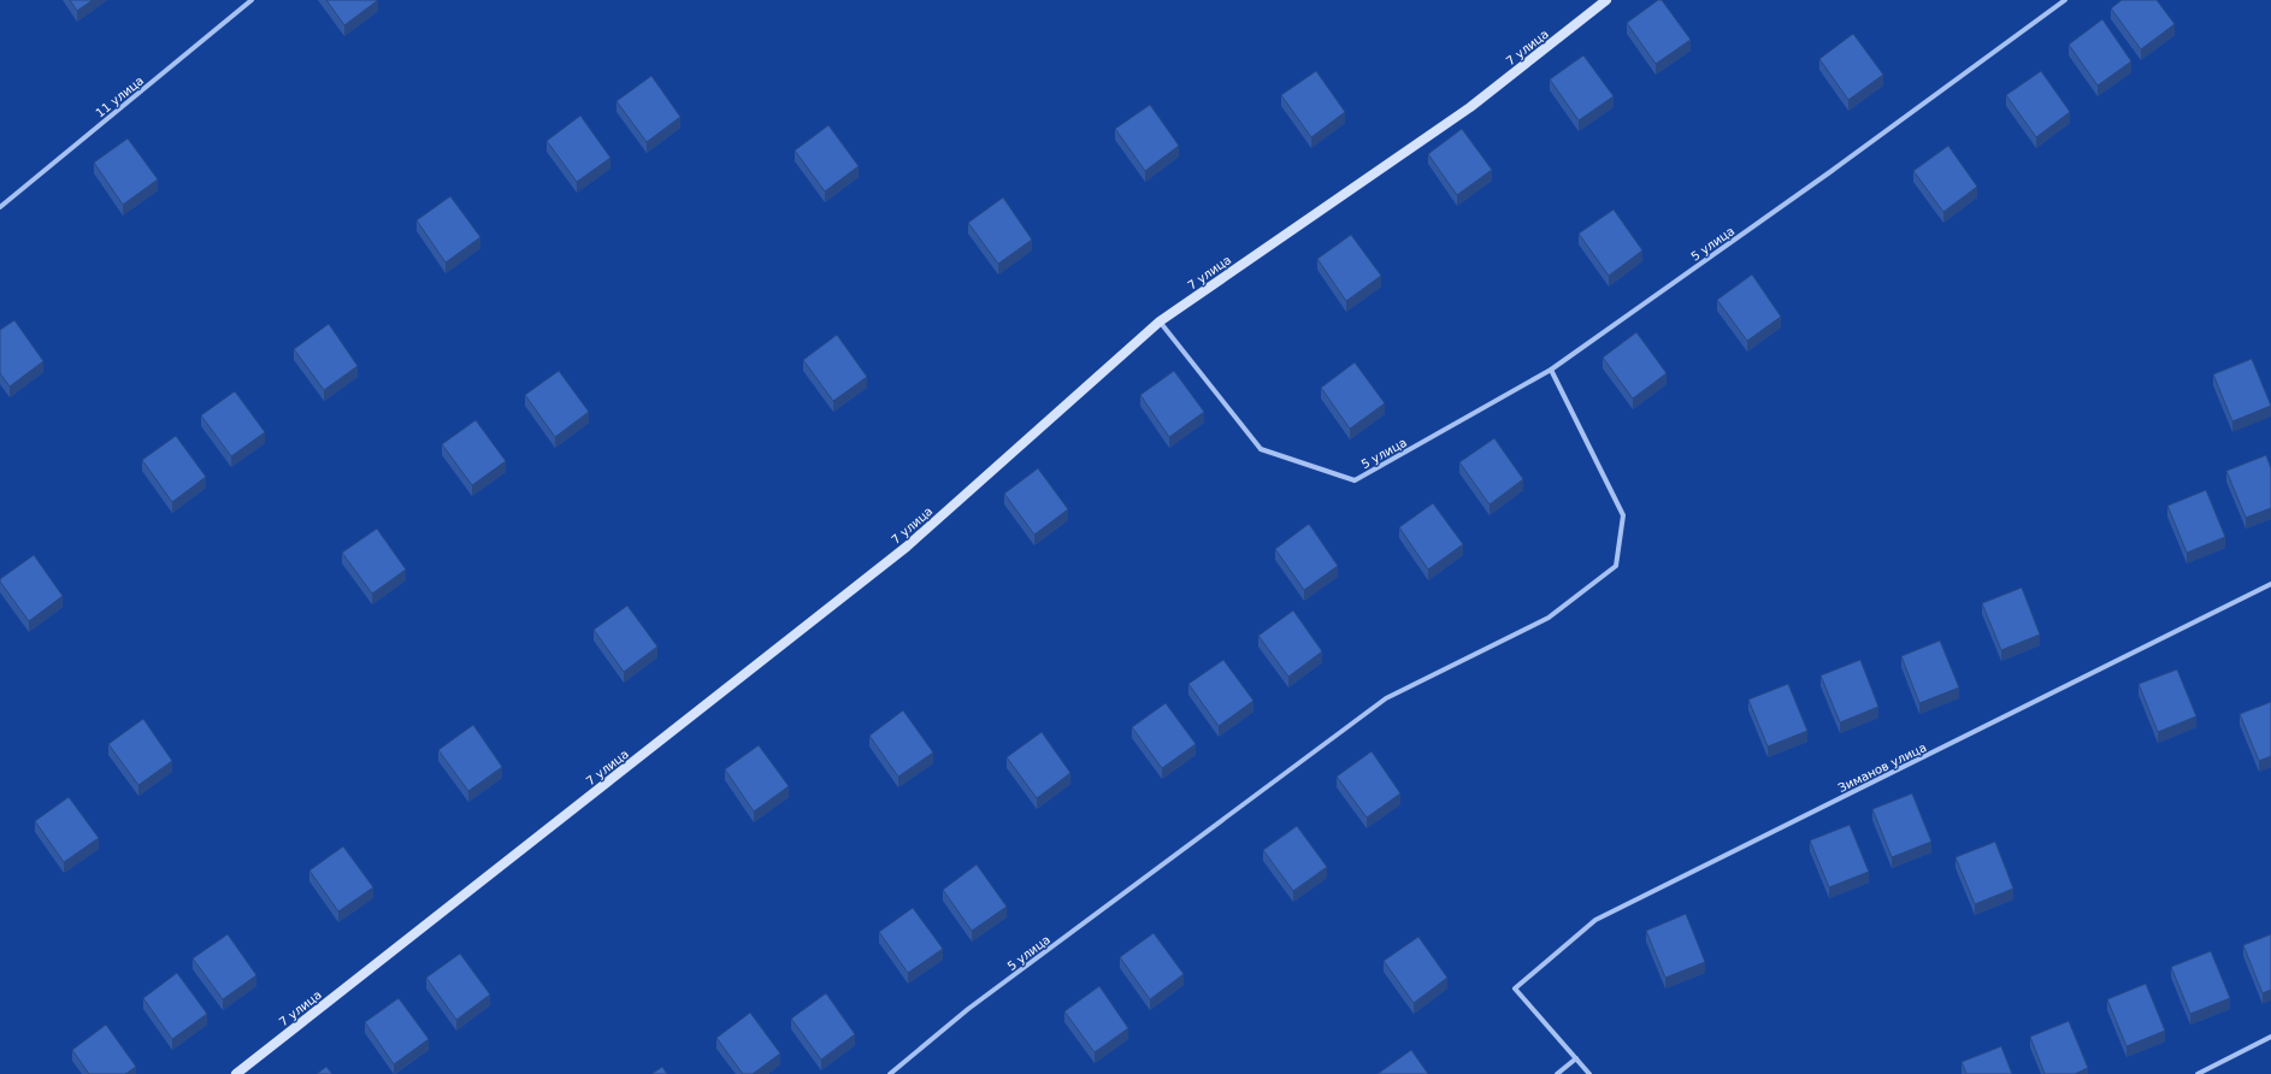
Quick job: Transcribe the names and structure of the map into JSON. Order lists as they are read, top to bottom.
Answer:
{
  "streets": {
    "street": [
      "7 улица",
      "11 улица",
      "5 улица",
      "Зиманов улица"
    ]
  },
  "crossings": [
    ["7 улица", "5 улица"]
  ]
}
